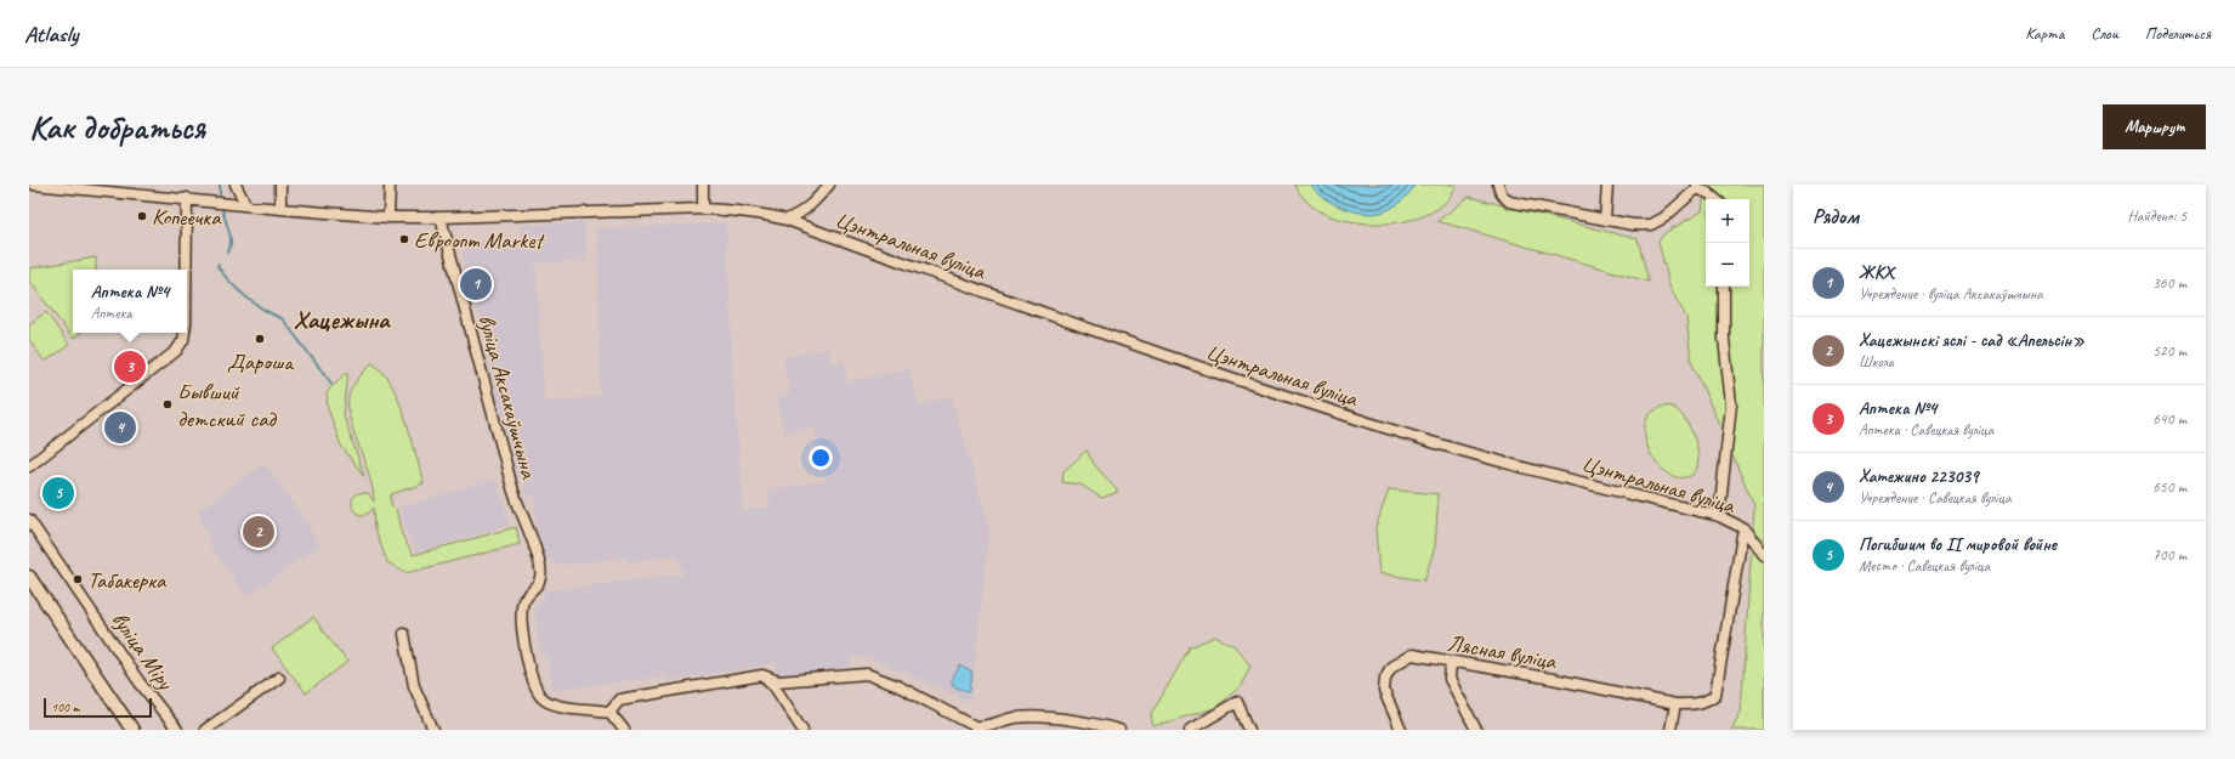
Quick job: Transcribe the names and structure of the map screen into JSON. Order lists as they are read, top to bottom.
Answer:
{
  "streets": {
    "street": [
      "Цэнтральная вуліца",
      "вуліца Аксакаўшчына",
      "вуліца Міру",
      "Лясная вуліца"
    ]
  },
  "crossings": [
    ["Цэнтральная вуліца", "вуліца Аксакаўшчына"],
    ["Цэнтральная вуліца", "Лясная вуліца"]
  ],
  "districts": ["Хацежына"],
  "places": [
    "Копеечка",
    "Евроопт Market",
    "Дароша",
    "Бывший детский сад",
    "Табакерка"
  ],
  "scale_bar": "100 m",
  "page": {
    "header": "Atlasly",
    "nav": ["Карта", "Слои", "Поделиться"],
    "buttons": "Маршрут",
    "title": "Как добраться",
    "heading": ["Рядом", "Найдено: 5"],
    "map_buttons": ["+", "−"],
    "list": [
      {
        "mark": "1",
        "name": "ЖКХ",
        "note": "Учреждение · вуліца Аксакаўшчына",
        "value": "360 m"
      },
      {
        "mark": "2",
        "name": "Хацежынскі яслі - сад «Апельсін»",
        "note": "Школа",
        "value": "520 m"
      },
      {
        "mark": "3",
        "name": "Аптека №4",
        "note": "Аптека · Савецкая вуліца",
        "value": "640 m"
      },
      {
        "mark": "4",
        "name": "Хатежино 223039",
        "note": "Учреждение · Савецкая вуліца",
        "value": "650 m"
      },
      {
        "mark": "5",
        "name": "Погибшим во II мировой войне",
        "note": "Место · Савецкая вуліца",
        "value": "700 m"
      }
    ],
    "pins": [
      "1",
      "3",
      "4",
      "5",
      "2"
    ],
    "popup": ["Аптека №4", "Аптека"],
    "scale": "100 m"
  }
}
